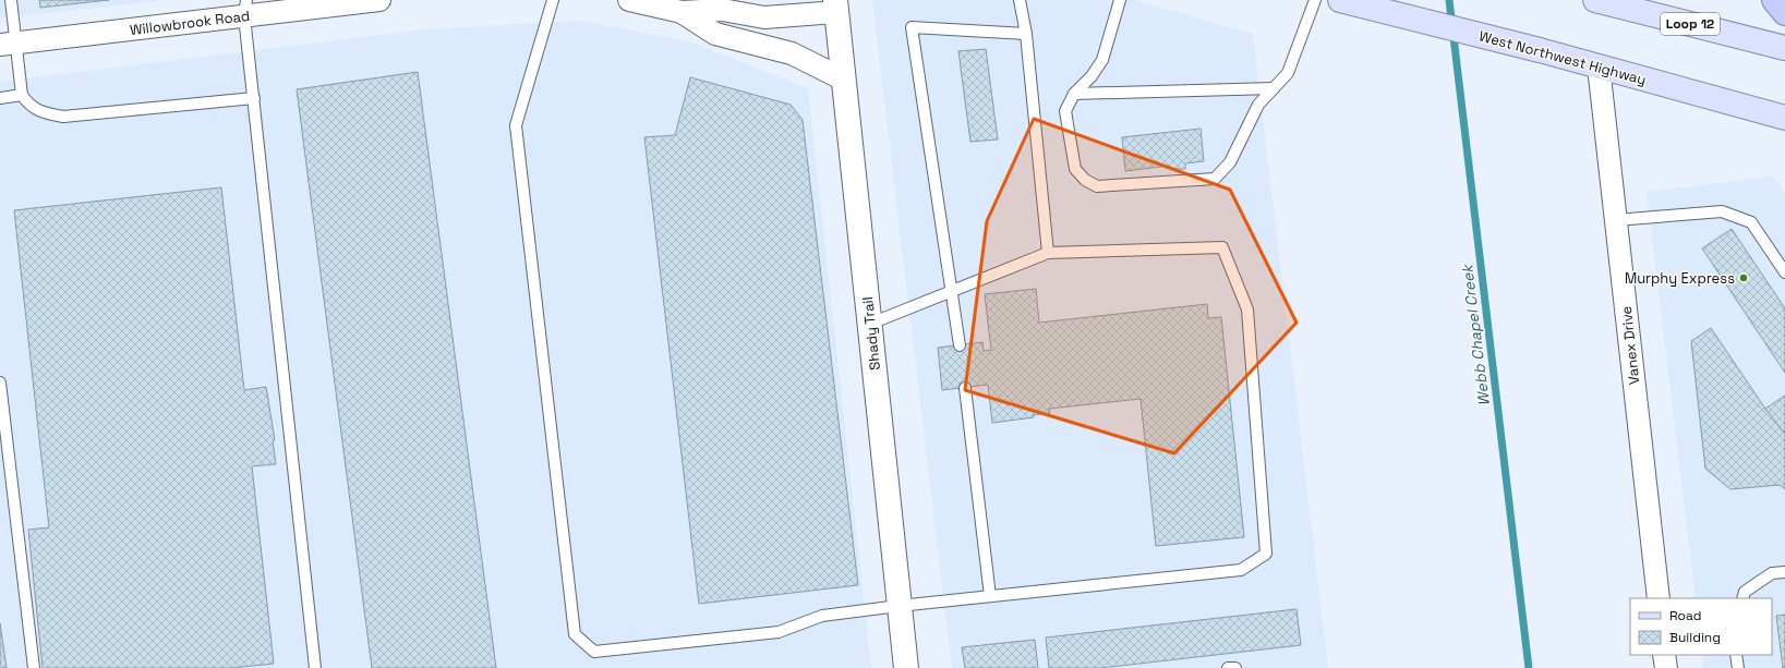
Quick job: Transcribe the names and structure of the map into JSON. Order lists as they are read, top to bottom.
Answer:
{
  "streets": {
    "main road": ["Loop 12", "West Northwest Highway"],
    "street": ["Willowbrook Road", "Shady Trail", "Vanex Drive"]
  },
  "crossings": [
    ["West Northwest Highway", "Vanex Drive"]
  ],
  "water": ["Webb Chapel Creek"],
  "places": ["Murphy Express"],
  "legend": ["Road", "Building"]
}
